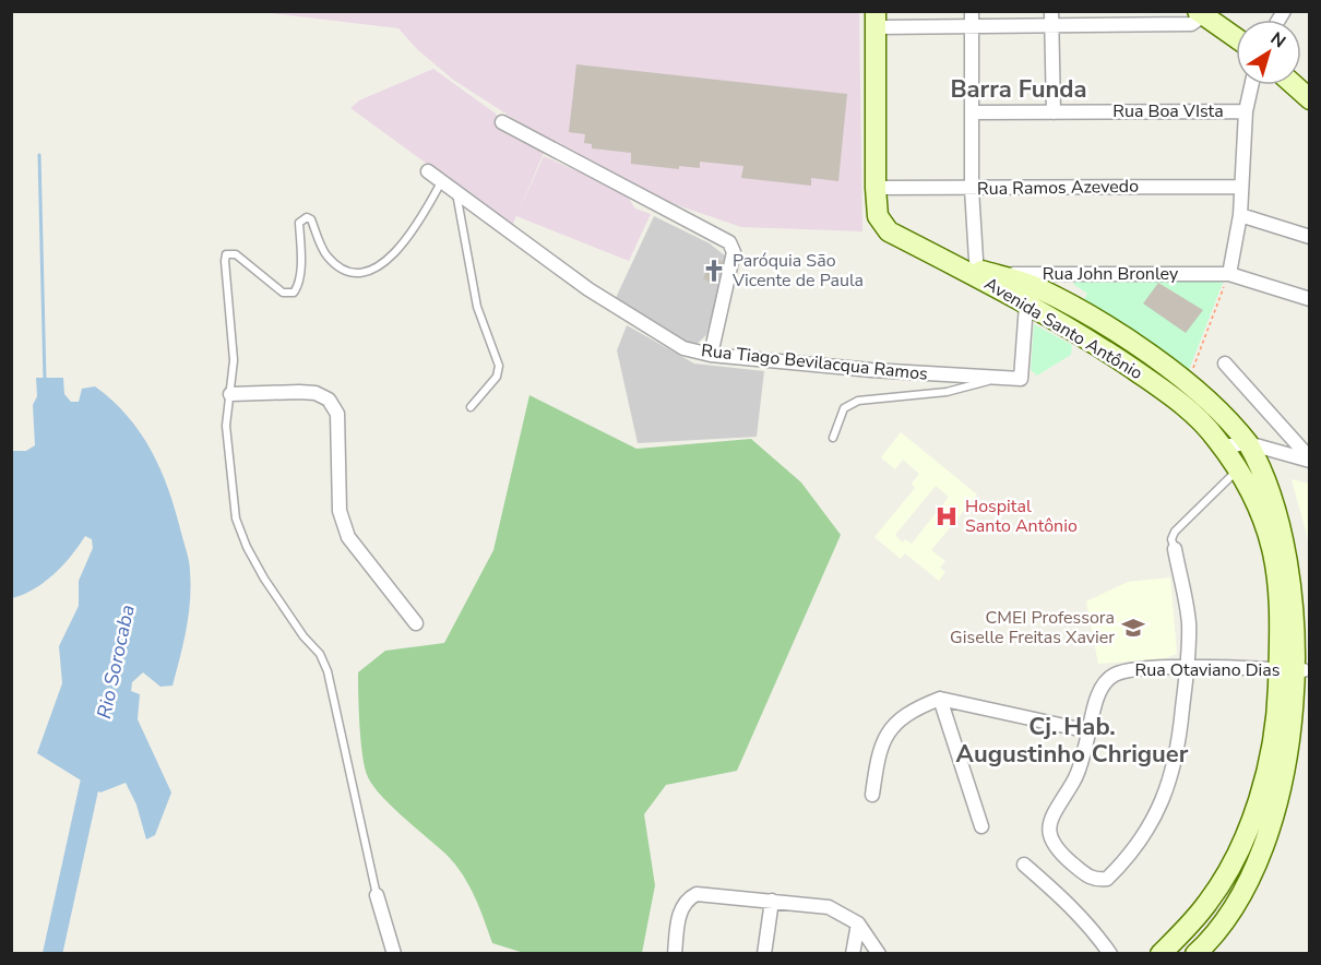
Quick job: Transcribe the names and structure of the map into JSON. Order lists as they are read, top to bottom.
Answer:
{
  "streets": {
    "main road": ["Avenida Santo Antônio"],
    "street": [
      "Rua Boa VIsta",
      "Rua Ramos Azevedo",
      "Rua John Bronley",
      "Rua Tiago Bevilacqua Ramos",
      "Rua Otaviano Dias"
    ]
  },
  "crossings": [
    ["Rua Ramos Azevedo", "Avenida Santo Antônio"],
    ["Rua John Bronley", "Avenida Santo Antônio"],
    ["Avenida Santo Antônio", "Rua Tiago Bevilacqua Ramos"],
    ["Avenida Santo Antônio", "Rua Otaviano Dias"]
  ],
  "districts": ["Barra Funda", "Cj. Hab. Augustinho Chriguer"],
  "water": ["Rio Sorocaba"],
  "places": {
    "church": ["Paróquia São Vicente de Paula"],
    "hospital": ["Hospital Santo Antônio"],
    "school or university": ["CMEI Professora Giselle Freitas Xavier"]
  },
  "north": "top right"
}
